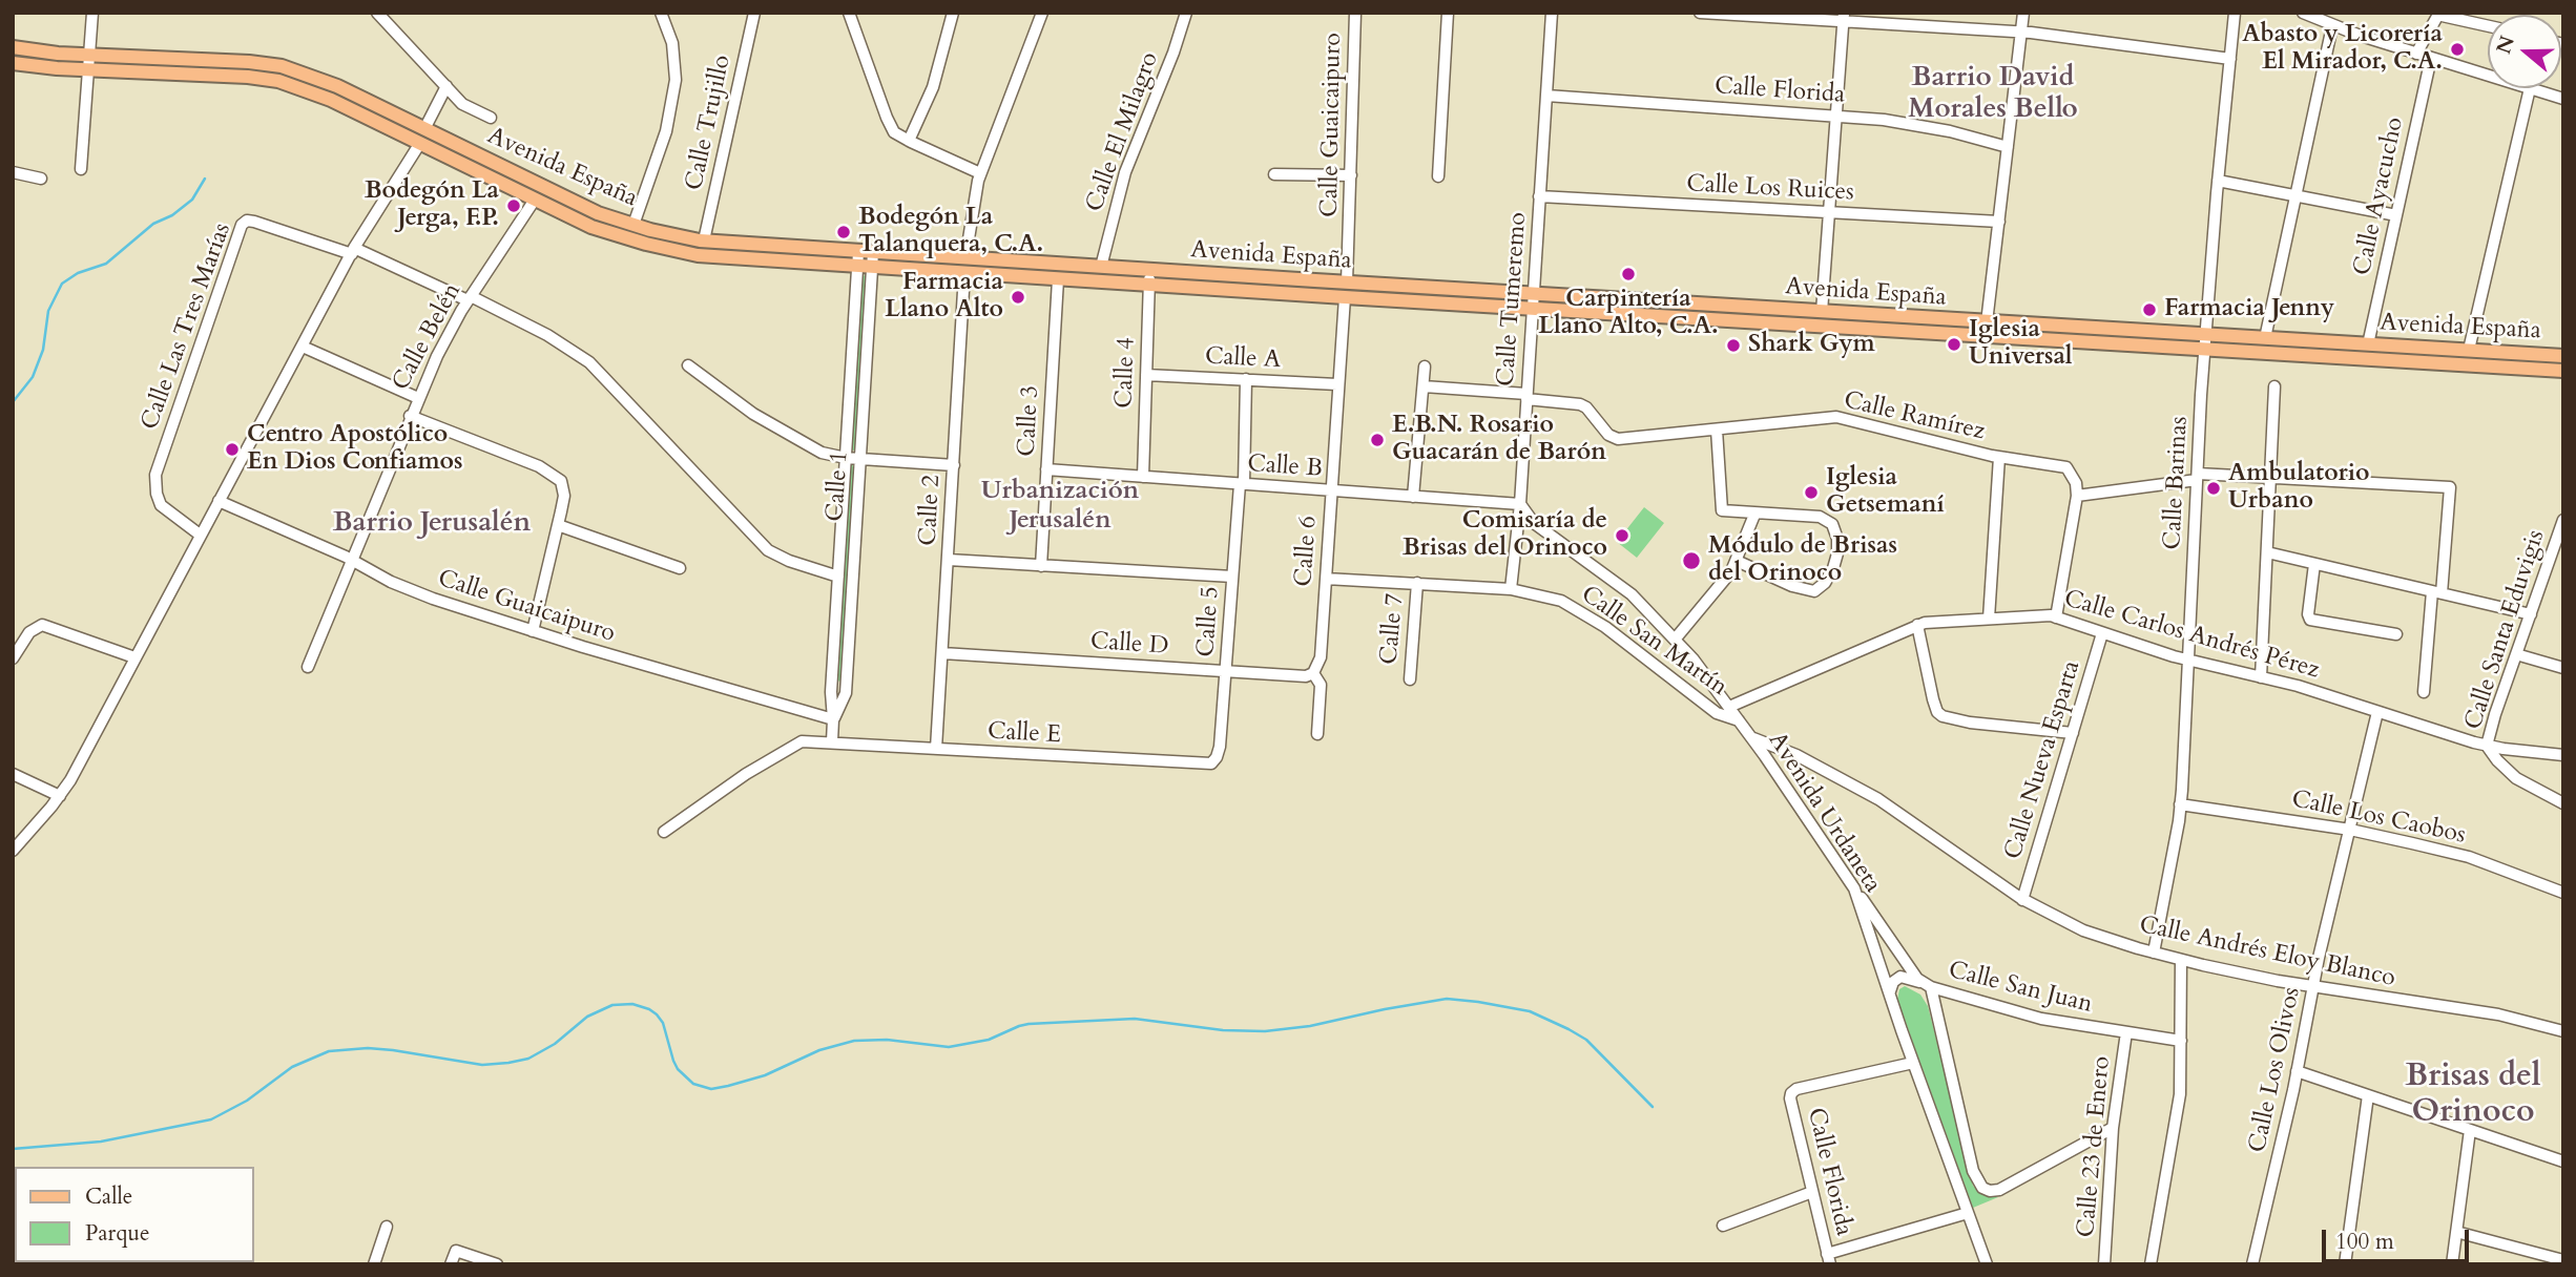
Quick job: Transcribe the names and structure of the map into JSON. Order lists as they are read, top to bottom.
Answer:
{
  "streets": {
    "main road": ["Avenida España"],
    "street": [
      "Calle Florida",
      "Calle Trujillo",
      "Calle Guaicaipuro",
      "Calle El Milagro",
      "Calle Los Ruices",
      "Calle Ayacucho",
      "Calle Tumeremo",
      "Calle Las Tres Marías",
      "Calle Belén",
      "Calle A",
      "Calle 4",
      "Calle Ramírez",
      "Calle 3",
      "Calle B",
      "Calle Barinas",
      "Calle 1",
      "Calle 2",
      "Calle 6",
      "Calle 5",
      "Calle 7",
      "Calle Santa Eduvigis",
      "Calle Carlos Andrés Pérez",
      "Calle San Martín",
      "Calle D",
      "Calle E",
      "Calle Nueva Esparta",
      "Avenida Urdaneta",
      "Calle Los Caobos",
      "Calle Andrés Eloy Blanco",
      "Calle San Juan",
      "Calle Los Olivos",
      "Calle 23 de Enero"
    ]
  },
  "crossings": [
    ["Calle Florida", "Calle Tumeremo"],
    ["Calle Florida", "Avenida Urdaneta"],
    ["Calle Trujillo", "Avenida España"],
    ["Calle Guaicaipuro", "Avenida España"],
    ["Calle Guaicaipuro", "Calle Belén"],
    ["Calle Guaicaipuro", "Calle 1"],
    ["Calle El Milagro", "Avenida España"],
    ["Avenida España", "Calle Ayacucho"],
    ["Avenida España", "Calle Tumeremo"],
    ["Avenida España", "Calle Belén"],
    ["Avenida España", "Calle 4"],
    ["Avenida España", "Calle 3"],
    ["Avenida España", "Calle Barinas"],
    ["Avenida España", "Calle 1"],
    ["Avenida España", "Calle 2"],
    ["Avenida España", "Calle 6"],
    ["Calle Los Ruices", "Calle Tumeremo"],
    ["Calle Tumeremo", "Calle Ramírez"],
    ["Calle Tumeremo", "Calle B"],
    ["Calle Tumeremo", "Calle San Martín"],
    ["Calle Tumeremo", "Avenida Urdaneta"],
    ["Calle A", "Calle 4"],
    ["Calle A", "Calle 6"],
    ["Calle A", "Calle 5"],
    ["Calle 4", "Calle B"],
    ["Calle 3", "Calle B"],
    ["Calle B", "Calle 6"],
    ["Calle B", "Calle 5"],
    ["Calle B", "Avenida Urdaneta"],
    ["Calle Barinas", "Calle Carlos Andrés Pérez"],
    ["Calle Barinas", "Calle Los Caobos"],
    ["Calle Barinas", "Calle Andrés Eloy Blanco"],
    ["Calle 1", "Calle E"],
    ["Calle 2", "Calle D"],
    ["Calle 2", "Calle E"],
    ["Calle 6", "Calle San Martín"],
    ["Calle 6", "Calle D"],
    ["Calle 5", "Calle D"],
    ["Calle 5", "Calle E"],
    ["Calle 7", "Calle San Martín"],
    ["Calle Santa Eduvigis", "Calle Carlos Andrés Pérez"],
    ["Calle Carlos Andrés Pérez", "Calle Nueva Esparta"],
    ["Calle Carlos Andrés Pérez", "Avenida Urdaneta"],
    ["Calle Carlos Andrés Pérez", "Calle Los Olivos"],
    ["Calle San Martín", "Avenida Urdaneta"],
    ["Calle Nueva Esparta", "Calle Andrés Eloy Blanco"],
    ["Avenida Urdaneta", "Calle Andrés Eloy Blanco"],
    ["Avenida Urdaneta", "Calle San Juan"],
    ["Calle Los Caobos", "Calle Los Olivos"],
    ["Calle Andrés Eloy Blanco", "Calle Los Olivos"],
    ["Calle San Juan", "Calle 23 de Enero"]
  ],
  "districts": [
    "Barrio David Morales Bello",
    "Urbanización Jerusalén",
    "Barrio Jerusalén",
    "Brisas del Orinoco"
  ],
  "places": [
    "Abasto y Licorería El Mirador, C.A.",
    "Bodegón La Jerga, F.P.",
    "Bodegón La Talanquera, C.A.",
    "Carpintería Llano Alto, C.A.",
    "Farmacia Llano Alto",
    "Farmacia Jenny",
    "Iglesia Universal",
    "Shark Gym",
    "E.B.N. Rosario Guacarán de Barón",
    "Centro Apostólico En Dios Confiamos",
    "Ambulatorio Urbano",
    "Iglesia Getsemaní",
    "Comisaría de Brisas del Orinoco",
    "Módulo de Brisas del Orinoco"
  ],
  "legend": ["Calle", "Parque"],
  "scale_bar": "100 m",
  "north": "left"
}
